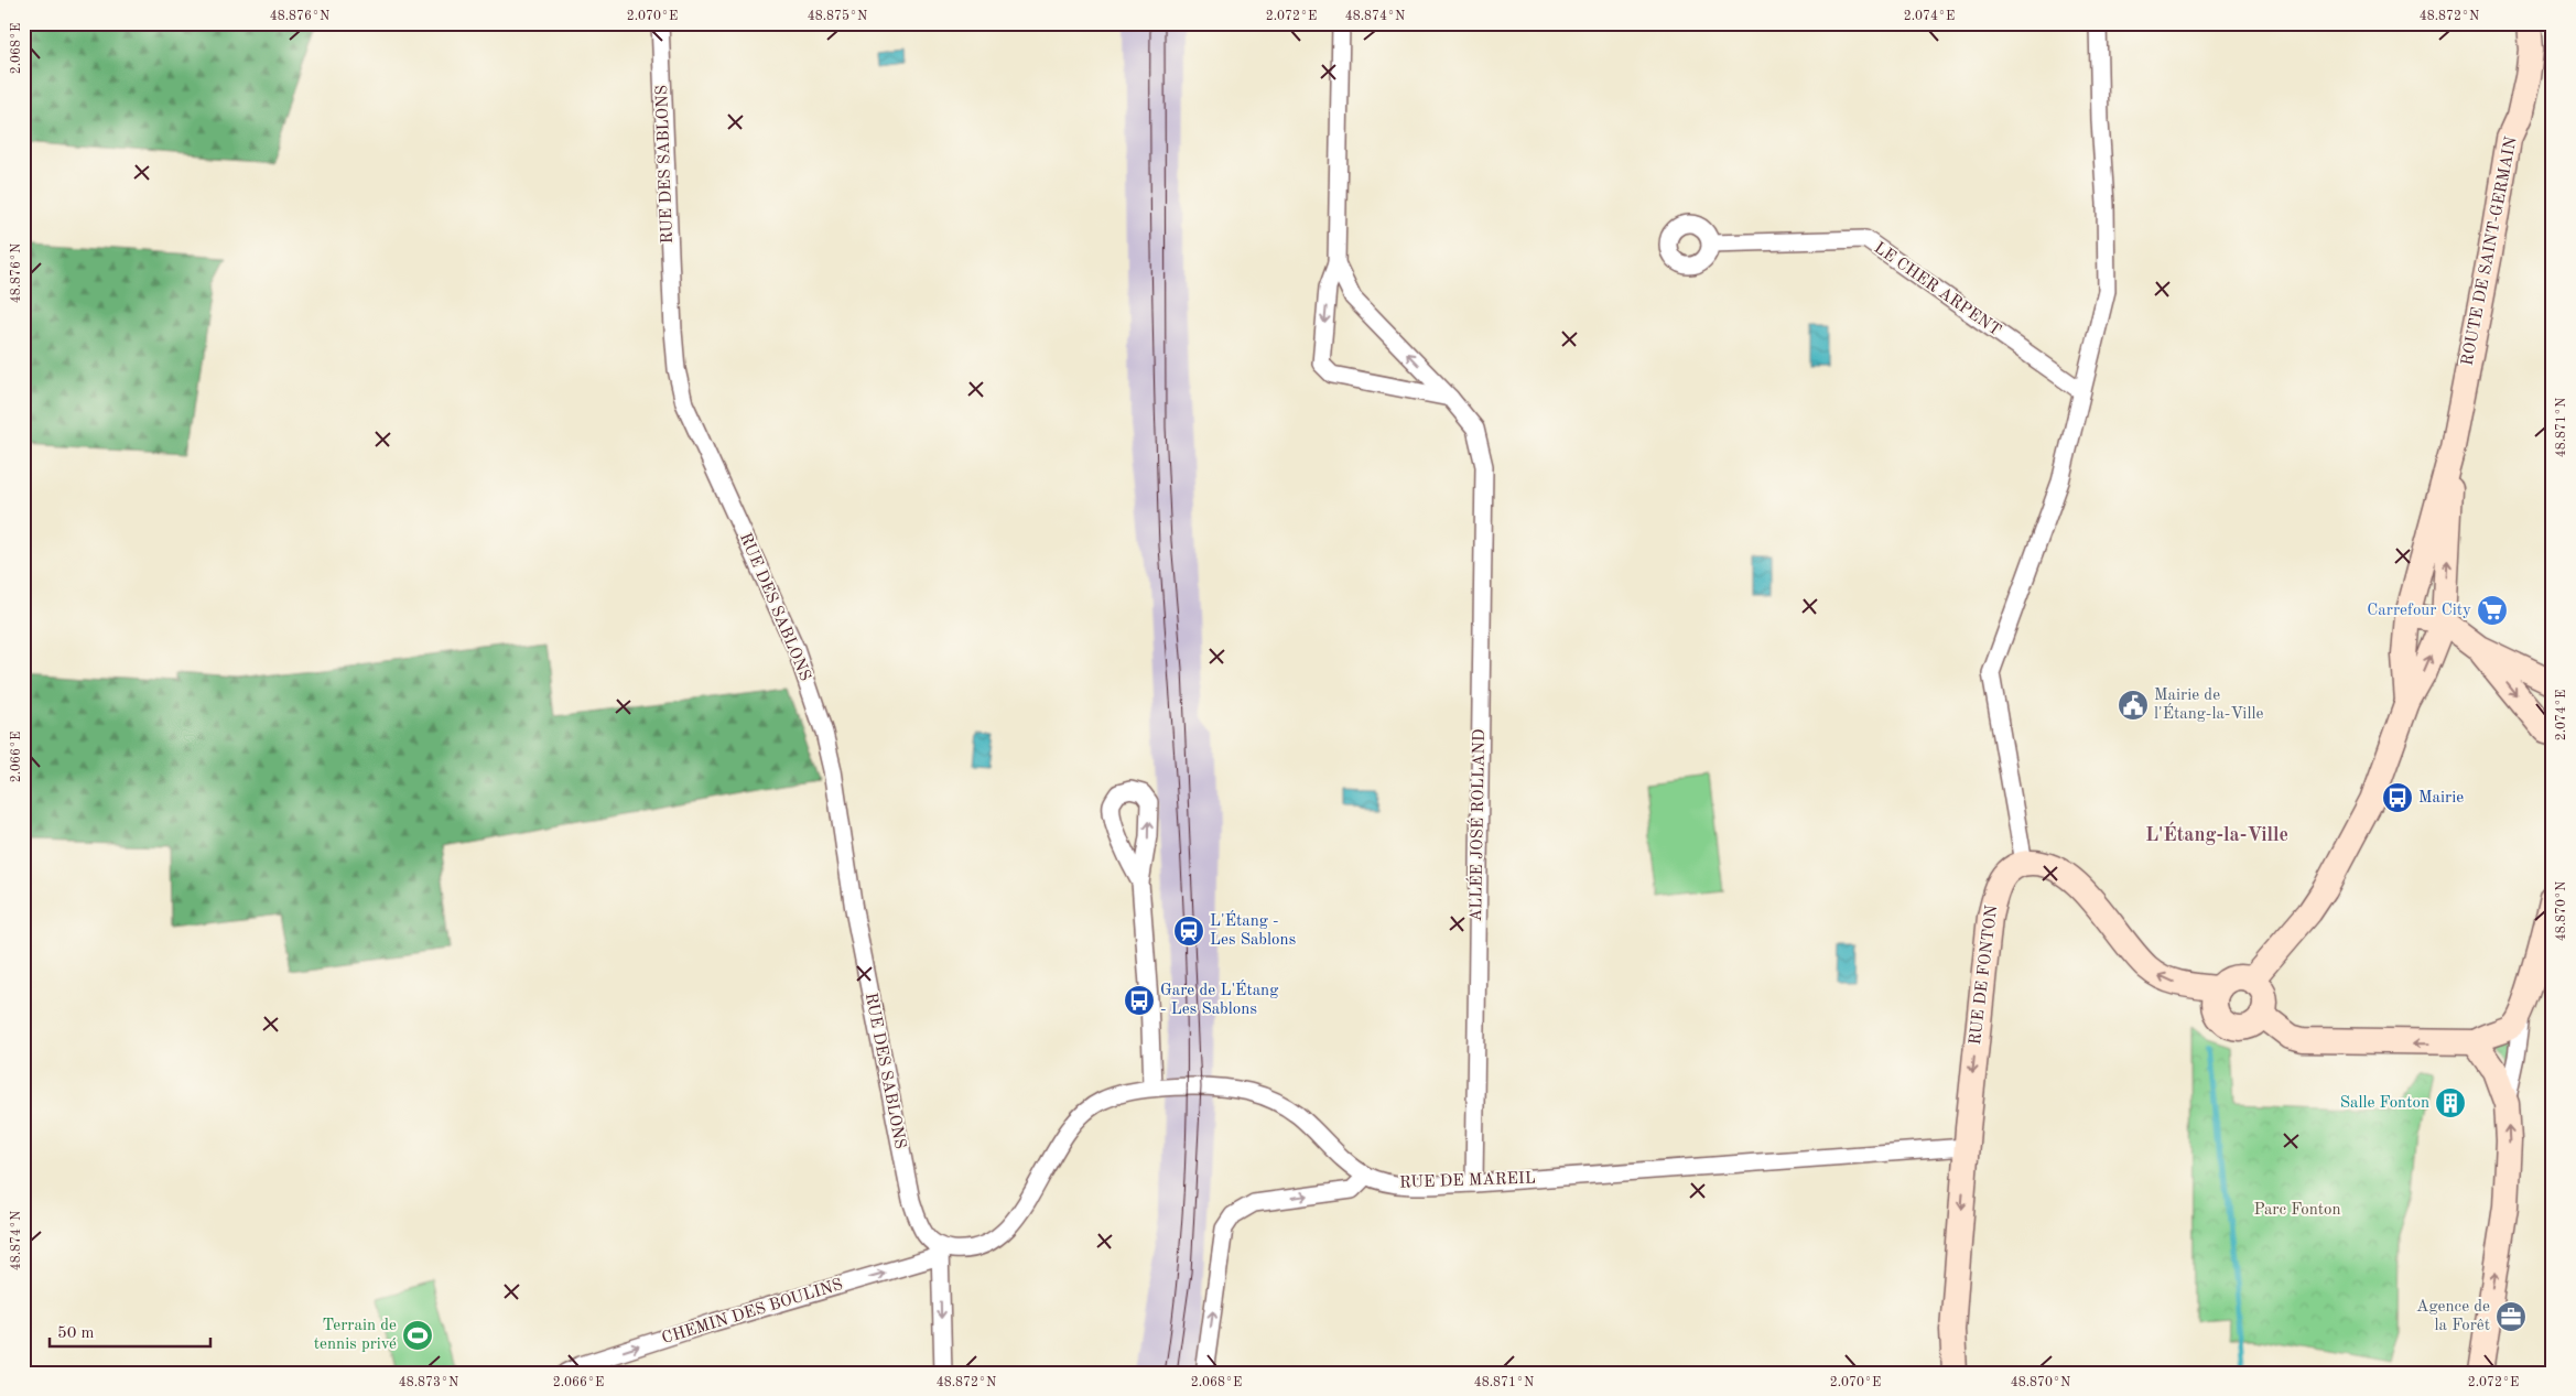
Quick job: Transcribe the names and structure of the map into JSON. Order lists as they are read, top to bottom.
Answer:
{
  "streets": {
    "street": [
      "RUE DES SABLONS",
      "ROUTE DE SAINT-GERMAIN",
      "LE CHER ARPENT",
      "ALLÉE JOSÉ ROLLAND",
      "RUE DE FONTON",
      "RUE DE MAREIL",
      "CHEMIN DES BOULINS"
    ]
  },
  "crossings": [
    ["RUE DES SABLONS", "RUE DE MAREIL"],
    ["RUE DES SABLONS", "CHEMIN DES BOULINS"],
    ["ALLÉE JOSÉ ROLLAND", "RUE DE MAREIL"],
    ["RUE DE FONTON", "RUE DE MAREIL"],
    ["RUE DE MAREIL", "CHEMIN DES BOULINS"]
  ],
  "one_way": ["RUE DE FONTON", "CHEMIN DES BOULINS"],
  "districts": ["L'Étang-la-Ville"],
  "parks": ["Parc Fonton"],
  "places": {
    "supermarket": ["Carrefour City"],
    "public building": ["Mairie de l'Étang-la-Ville"],
    "bus stop": ["Mairie", "Gare de L'Étang - Les Sablons"],
    "station": ["L'Étang - Les Sablons"],
    "building": ["Salle Fonton"],
    "office": ["Agence de la Forêt"],
    "sports": ["Terrain de tennis privé"]
  },
  "scale_bar": "50 m",
  "coordinates": [
    "48.876°N",
    "2.070°E",
    "48.875°N",
    "2.072°E",
    "48.874°N",
    "2.074°E",
    "48.872°N",
    "2.068°E",
    "48.871°N",
    "2.066°E",
    "48.870°N",
    "48.873°N"
  ]
}
